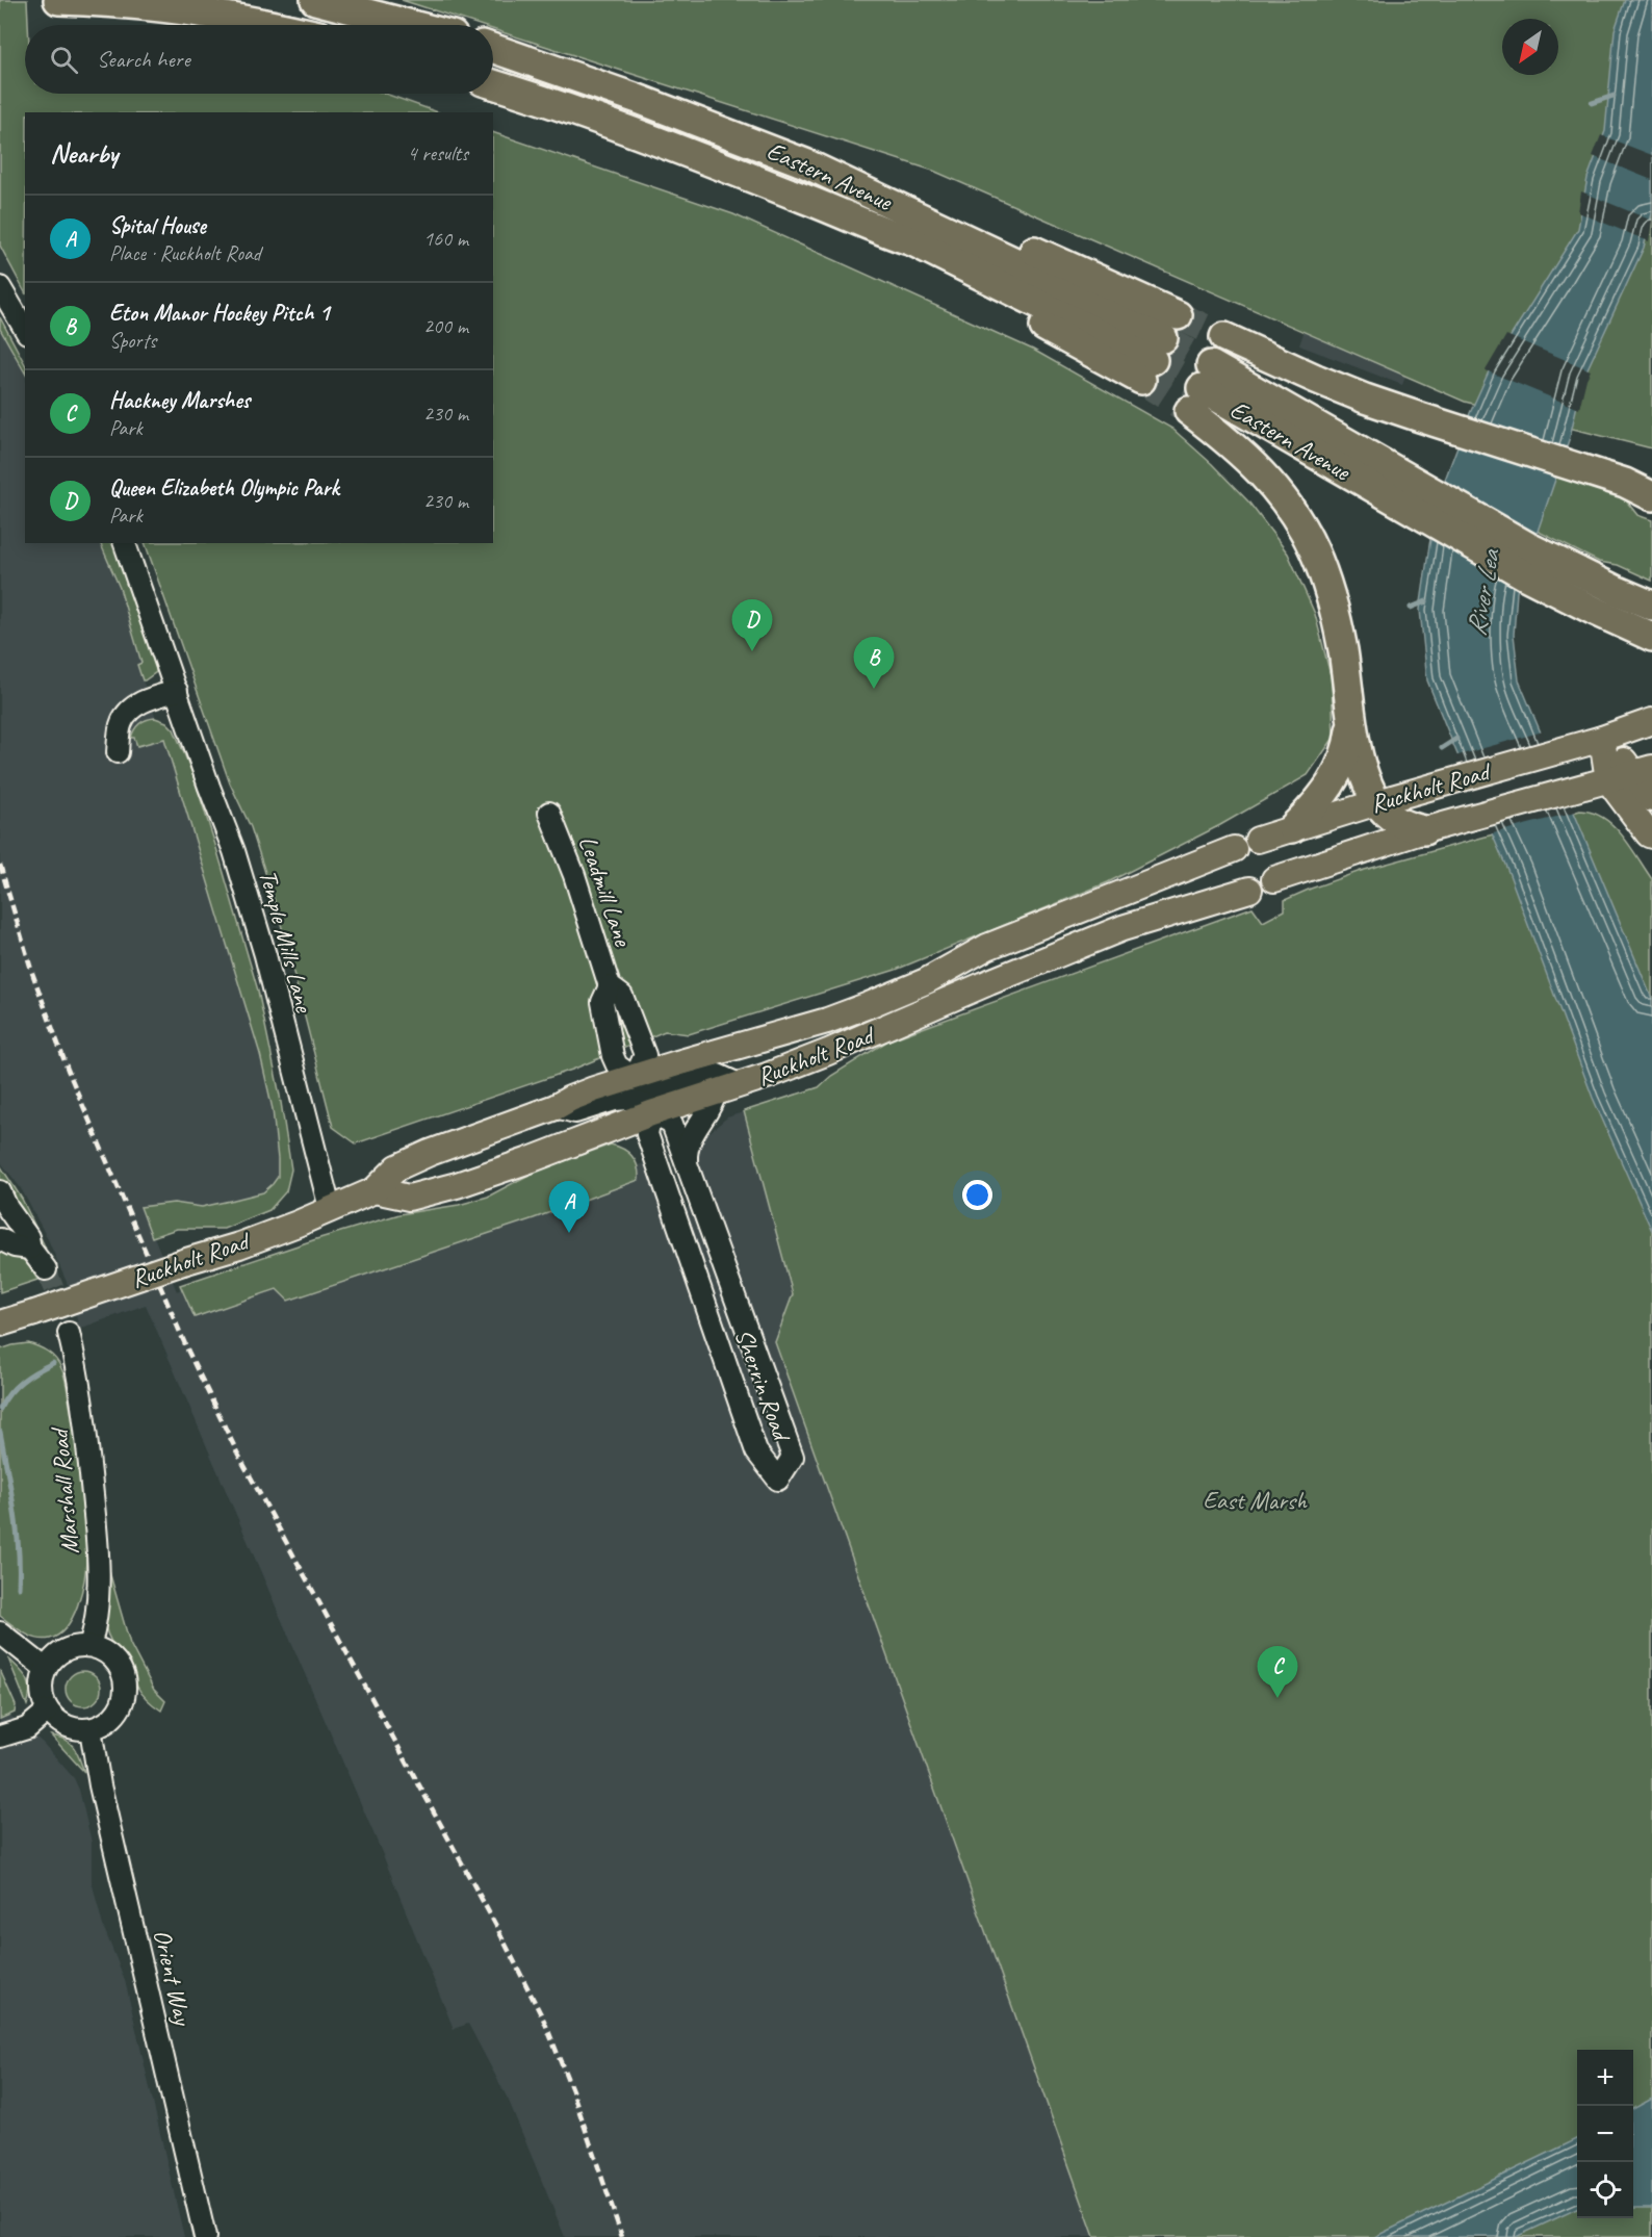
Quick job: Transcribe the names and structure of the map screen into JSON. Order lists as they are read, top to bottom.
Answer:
{
  "streets": {
    "highway": ["Eastern Avenue"],
    "main road": ["Ruckholt Road"],
    "street": [
      "Leadmill Lane",
      "Temple Mills Lane",
      "Sherrin Road",
      "Marshall Road",
      "Orient Way"
    ]
  },
  "crossings": [
    ["Ruckholt Road", "Leadmill Lane"],
    ["Ruckholt Road", "Temple Mills Lane"],
    ["Ruckholt Road", "Sherrin Road"],
    ["Leadmill Lane", "Sherrin Road"],
    ["Marshall Road", "Orient Way"]
  ],
  "water": ["River Lea"],
  "parks": ["East Marsh"],
  "north": "bottom left",
  "page": {
    "search": "Search here",
    "heading": ["Nearby", "4 results"],
    "list": [
      {
        "mark": "A",
        "name": "Spital House",
        "note": "Place · Ruckholt Road",
        "value": "160 m"
      },
      {
        "mark": "B",
        "name": "Eton Manor Hockey Pitch 1",
        "note": "Sports",
        "value": "200 m"
      },
      {
        "mark": "C",
        "name": "Hackney Marshes",
        "note": "Park",
        "value": "230 m"
      },
      {
        "mark": "D",
        "name": "Queen Elizabeth Olympic Park",
        "note": "Park",
        "value": "230 m"
      }
    ],
    "pins": [
      "D",
      "B",
      "A",
      "C"
    ],
    "map_buttons": ["+", "−"]
  }
}
